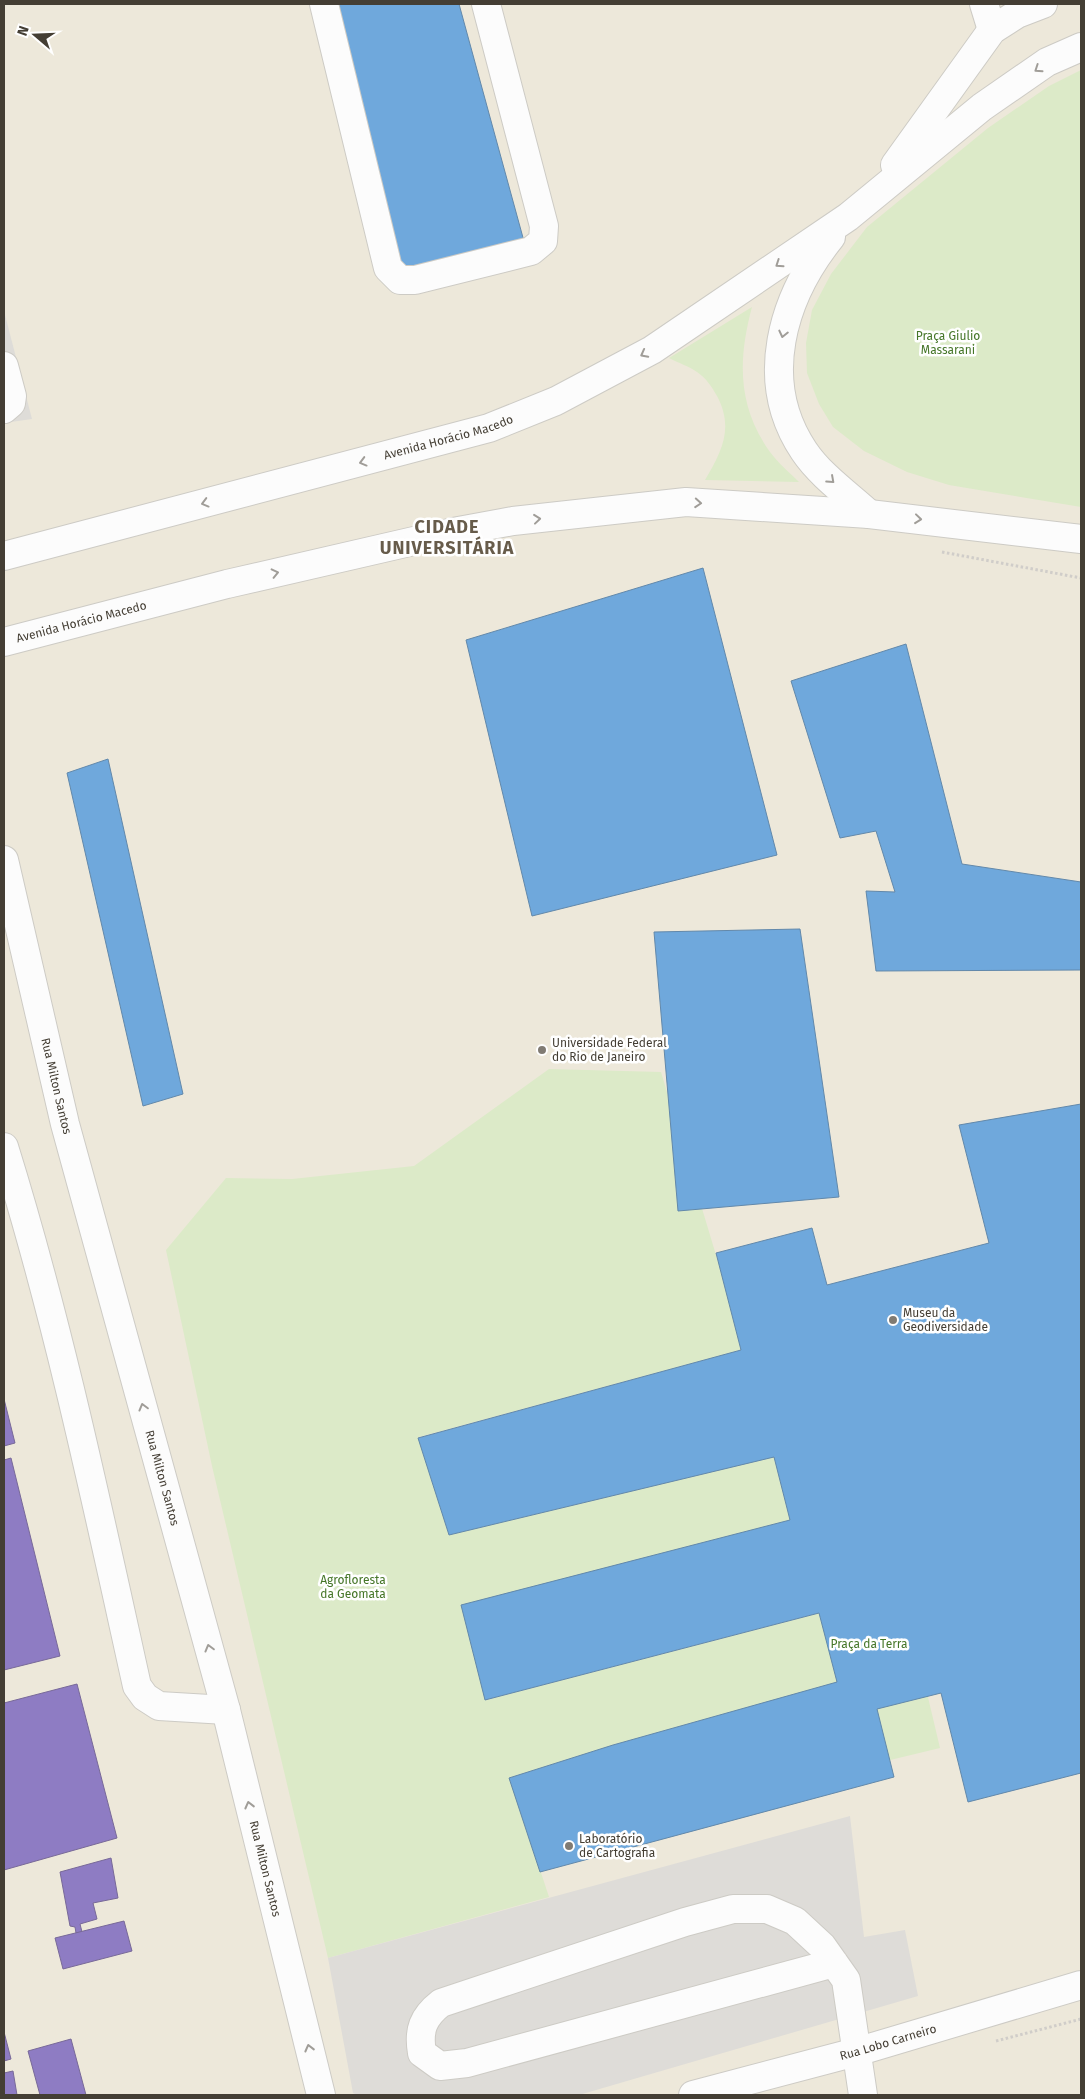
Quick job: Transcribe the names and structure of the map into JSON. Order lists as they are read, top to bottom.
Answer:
{
  "streets": {
    "street": ["Avenida Horácio Macedo", "Rua Milton Santos", "Rua Lobo Carneiro"]
  },
  "districts": ["CIDADE UNIVERSITÁRIA"],
  "parks": ["Praça Giulio Massarani", "Agrofloresta da Geomata", "Praça da Terra"],
  "places": ["Universidade Federal do Rio de Janeiro", "Museu da Geodiversidade", "Laboratório de Cartografia"],
  "north": "left"
}
